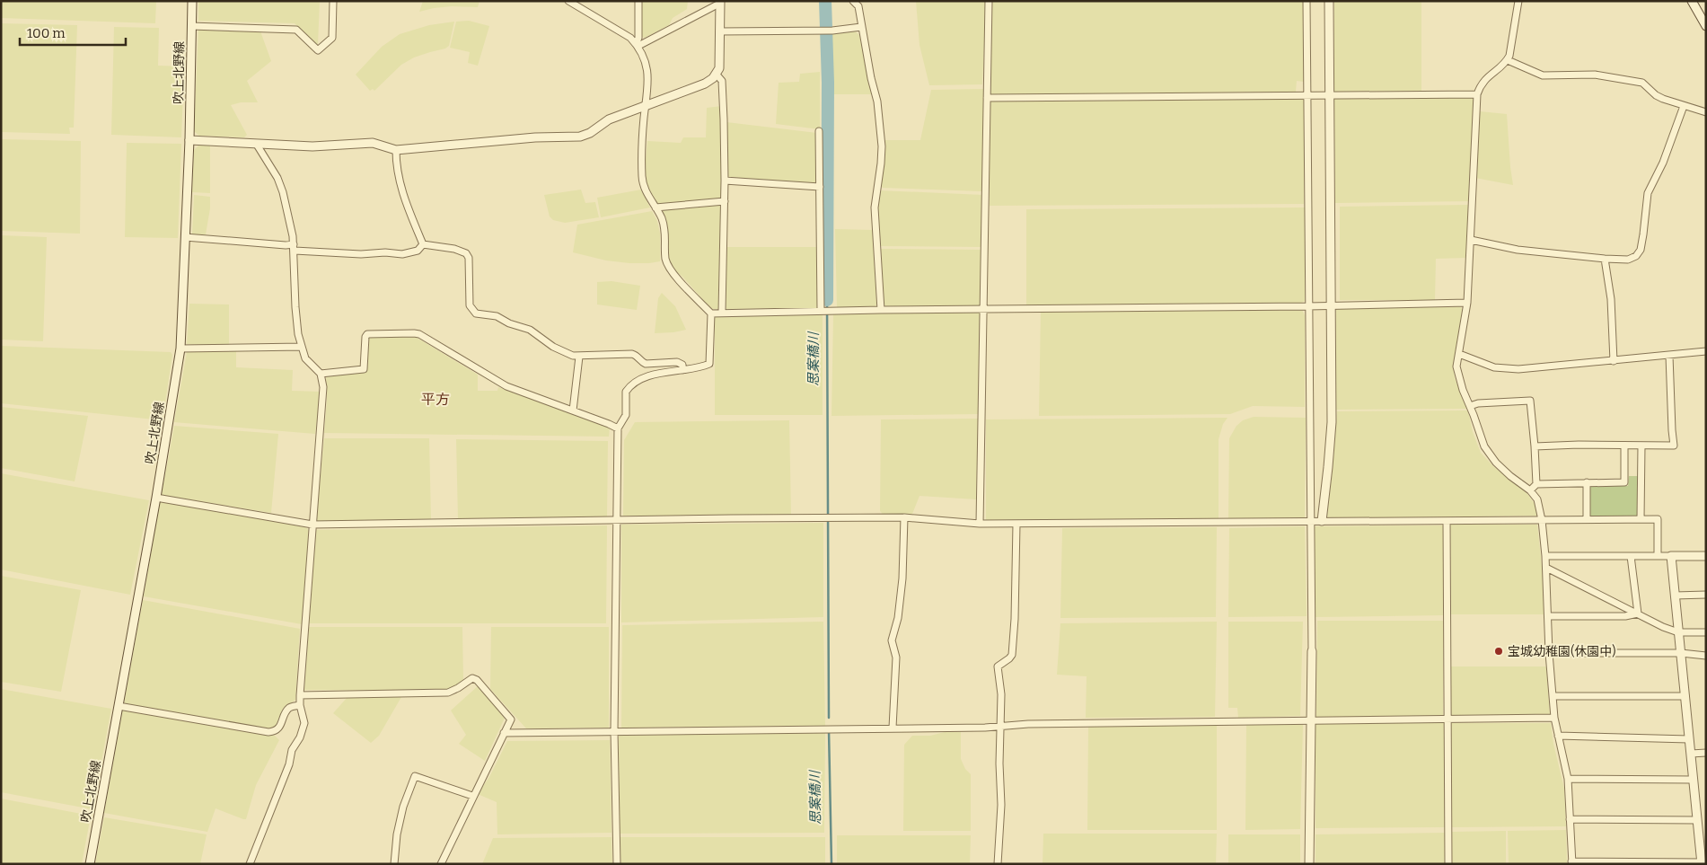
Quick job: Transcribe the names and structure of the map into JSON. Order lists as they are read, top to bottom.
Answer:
{
  "streets": {
    "street": ["吹上北野線"]
  },
  "districts": ["平方"],
  "water": ["思案橋川"],
  "places": ["宝城幼稚園(休園中)"],
  "scale_bar": "100 m"
}
